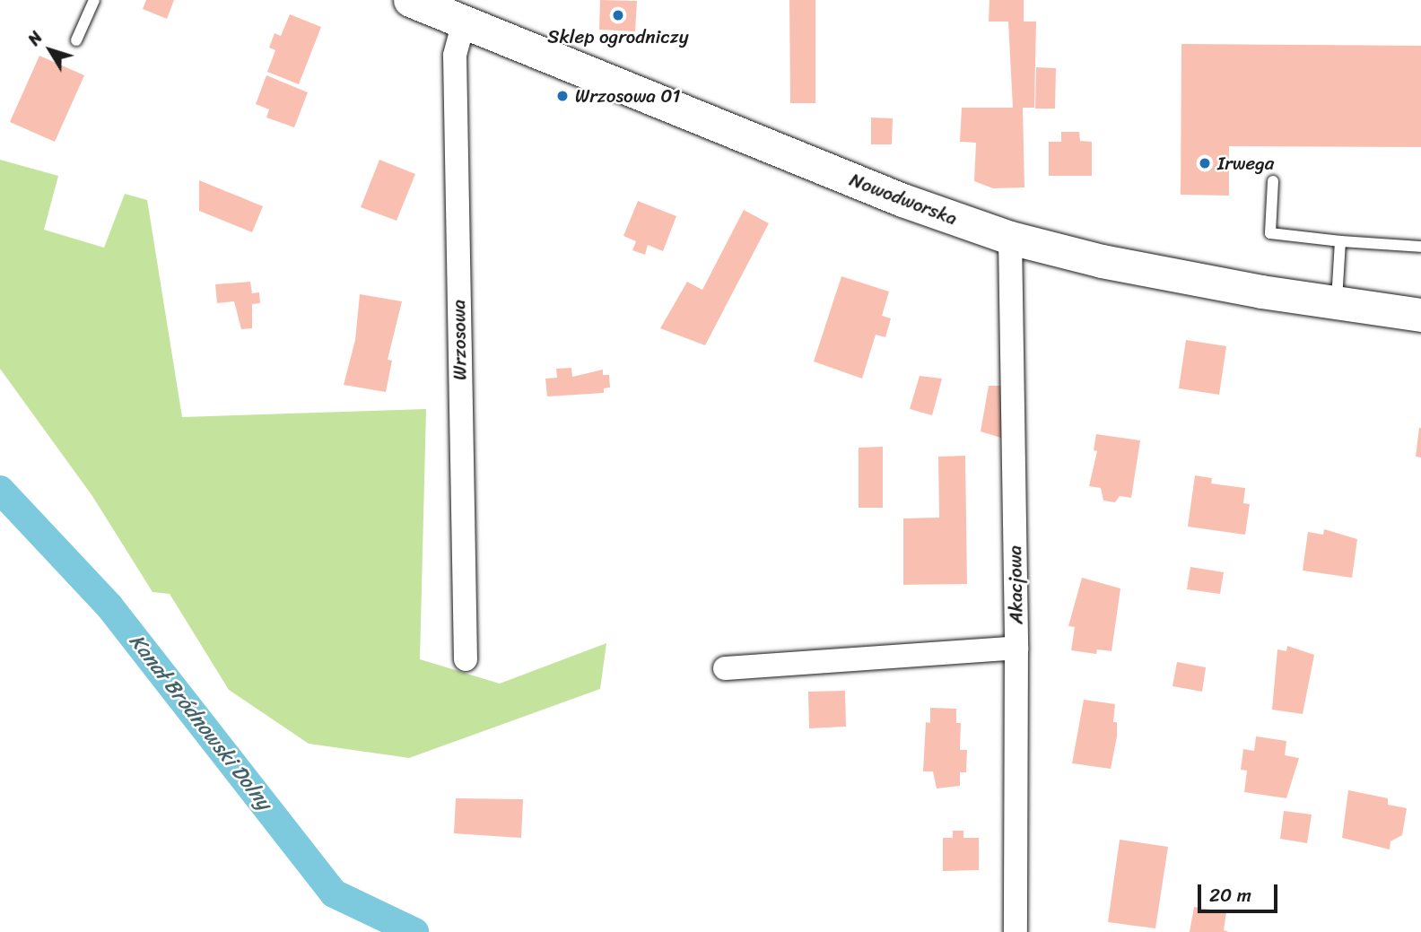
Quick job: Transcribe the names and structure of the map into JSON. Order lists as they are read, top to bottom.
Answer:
{
  "streets": {
    "main road": ["Nowodworska"],
    "street": ["Wrzosowa", "Akacjowa"]
  },
  "crossings": [
    ["Nowodworska", "Wrzosowa"],
    ["Nowodworska", "Akacjowa"]
  ],
  "water": ["Kanał Bródnowski Dolny"],
  "places": ["Sklep ogrodniczy", "Wrzosowa 01", "Irwega"],
  "scale_bar": "20 m",
  "north": "top left"
}
